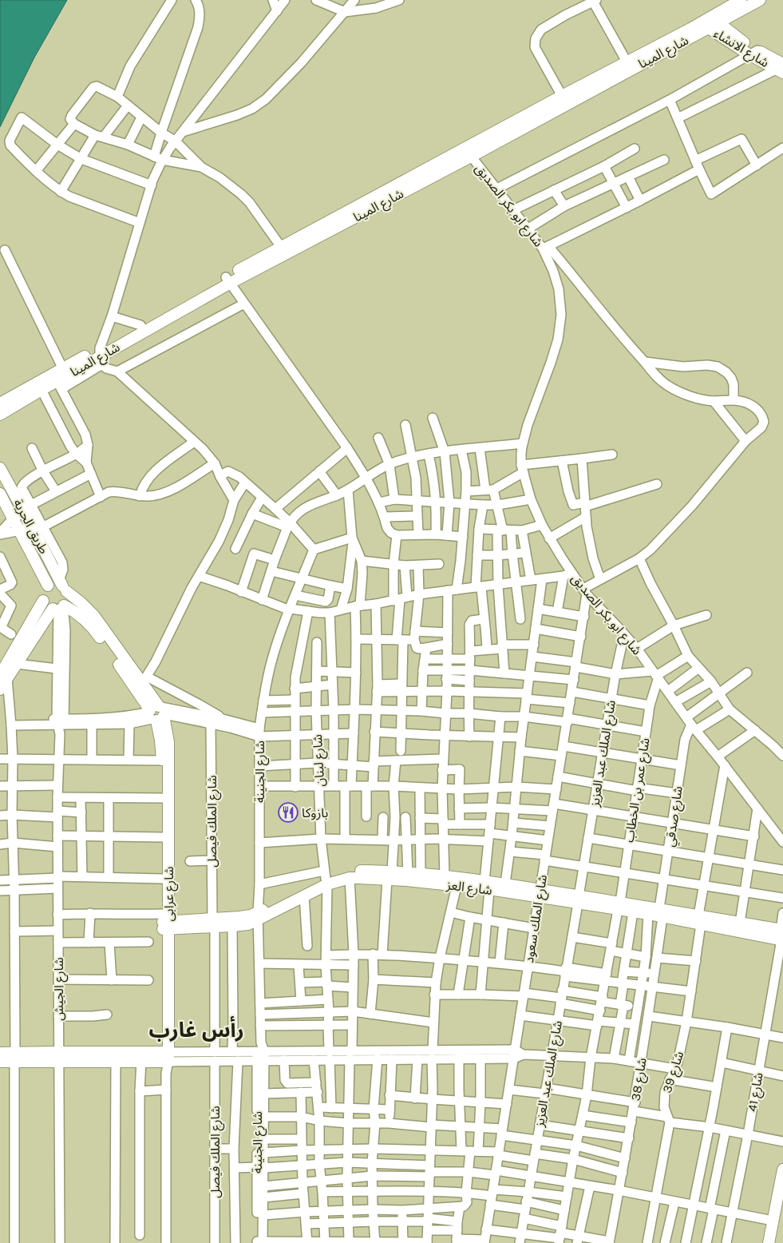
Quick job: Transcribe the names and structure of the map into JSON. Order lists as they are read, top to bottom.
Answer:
{
  "streets": {
    "main road": [
      "شارع الانشاء",
      "شارع المينا",
      "طريق الحرية",
      "شارع العز",
      "شارع عرابى"
    ],
    "street": [
      "شارع ابو بكر الصديق",
      "شارع الملك عبد العزيز",
      "شارع لبنان",
      "شارع الجنينة",
      "شارع عمر بن الخطاب",
      "شارع صدقي",
      "شارع الملك فيصل",
      "شارع الملك سعود",
      "شارع الجيش",
      "شارع 39",
      "شارع 38",
      "شارع 41"
    ]
  },
  "crossings": [
    ["شارع الانشاء", "شارع المينا"],
    ["شارع المينا", "شارع ابو بكر الصديق"],
    ["شارع ابو بكر الصديق", "شارع الملك عبد العزيز"],
    ["شارع ابو بكر الصديق", "شارع عمر بن الخطاب"],
    ["شارع ابو بكر الصديق", "شارع صدقي"],
    ["شارع ابو بكر الصديق", "شارع الملك سعود"],
    ["شارع ابو بكر الصديق", "شارع 39"],
    ["طريق الحرية", "شارع عرابى"],
    ["طريق الحرية", "شارع الجيش"],
    ["شارع الملك عبد العزيز", "شارع العز"],
    ["شارع لبنان", "شارع العز"],
    ["شارع الجنينة", "شارع العز"],
    ["شارع عمر بن الخطاب", "شارع العز"],
    ["شارع صدقي", "شارع العز"],
    ["شارع صدقي", "شارع 38"],
    ["شارع الملك فيصل", "شارع العز"],
    ["شارع العز", "شارع عرابى"],
    ["شارع العز", "شارع الملك سعود"],
    ["شارع العز", "شارع 39"],
    ["شارع العز", "شارع 38"],
    ["شارع العز", "شارع 41"],
    ["شارع عرابى", "شارع الجيش"]
  ],
  "districts": ["رأس غارب"],
  "places": {
    "restaurant": ["بازوكا"]
  }
}
